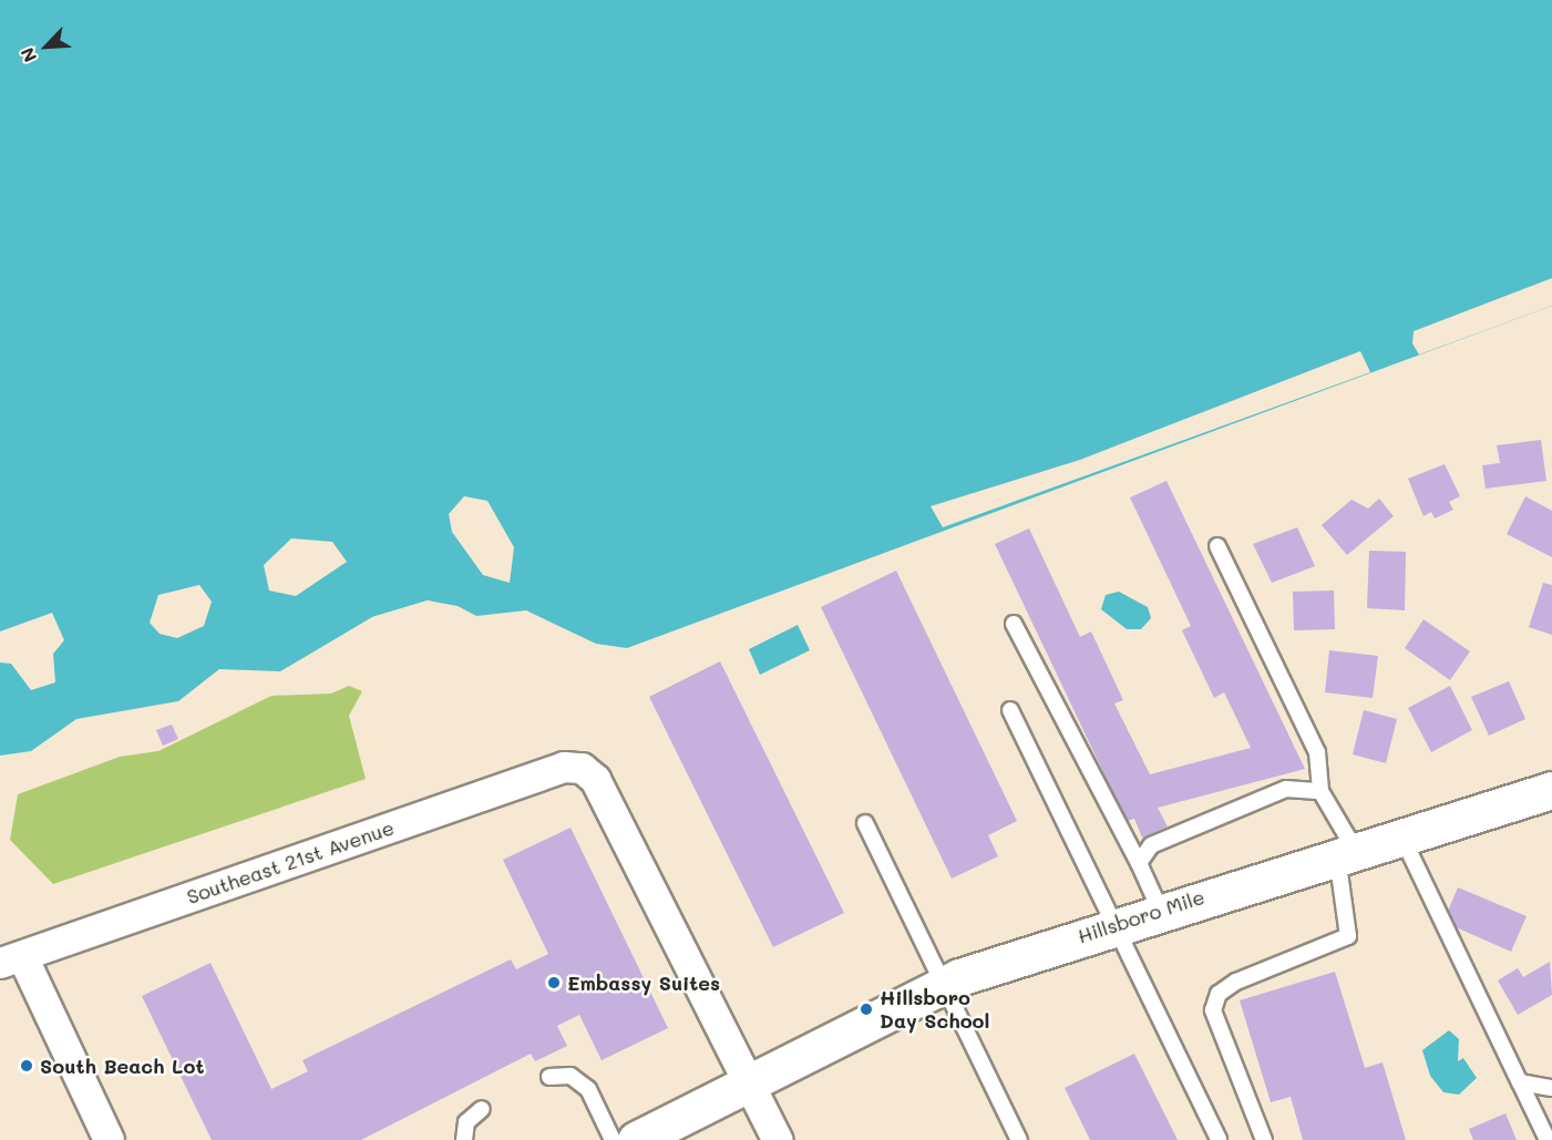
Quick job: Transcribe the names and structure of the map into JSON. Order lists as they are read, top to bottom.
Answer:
{
  "streets": {
    "main road": ["Hillsboro Mile"],
    "street": ["Southeast 21st Avenue"]
  },
  "crossings": [
    ["Southeast 21st Avenue", "Hillsboro Mile"]
  ],
  "places": ["Embassy Suites", "Hillsboro Day School", "South Beach Lot"],
  "north": "bottom left"
}
